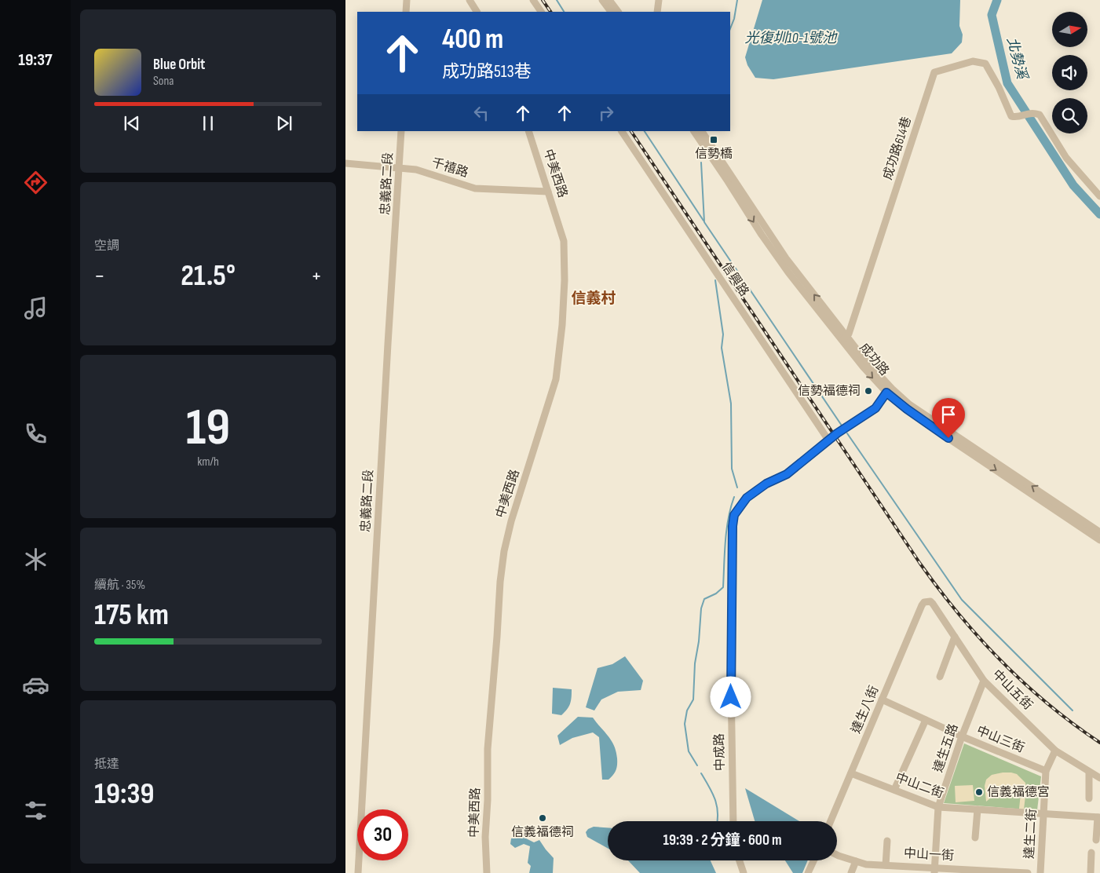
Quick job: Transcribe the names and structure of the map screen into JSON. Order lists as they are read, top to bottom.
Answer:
{
  "streets": {
    "street": [
      "成功路614巷",
      "千禧路",
      "中美西路",
      "忠義路二段",
      "信興路",
      "成功路",
      "中山五街",
      "達生八街",
      "中山三街",
      "達生五路",
      "中成路",
      "中山二街",
      "達生二街",
      "中山一街"
    ]
  },
  "crossings": [
    ["成功路614巷", "成功路"],
    ["千禧路", "中美西路"],
    ["千禧路", "忠義路二段"],
    ["信興路", "中成路"],
    ["成功路", "中成路"],
    ["中山五街", "達生八街"],
    ["中山五街", "達生五路"],
    ["中山五街", "達生二街"],
    ["達生八街", "中山三街"],
    ["達生八街", "中山二街"],
    ["中山三街", "達生五路"],
    ["中山三街", "達生二街"],
    ["達生五路", "中山二街"],
    ["達生五路", "中山一街"],
    ["中山二街", "達生二街"]
  ],
  "districts": ["信義村"],
  "water": ["光復圳10-1號池", "北勢溪"],
  "places": {
    "transit": ["信勢橋"],
    "other": ["信勢福德祠", "信義福德宮", "信義福德祠"]
  },
  "north": "right",
  "page": {
    "tabs": "19:37",
    "turn": ["400 m", "成功路513巷"],
    "song": ["Blue Orbit", "Sona"],
    "tile": [
      "空調",
      ["19", "km/h"],
      ["續航 · 35%", "175 km"],
      ["抵達", "19:39"]
    ],
    "heat": ["−", "21.5°", "+"],
    "limit": "30",
    "trip": "19:39 · 2 分鐘 · 600 m"
  }
}
